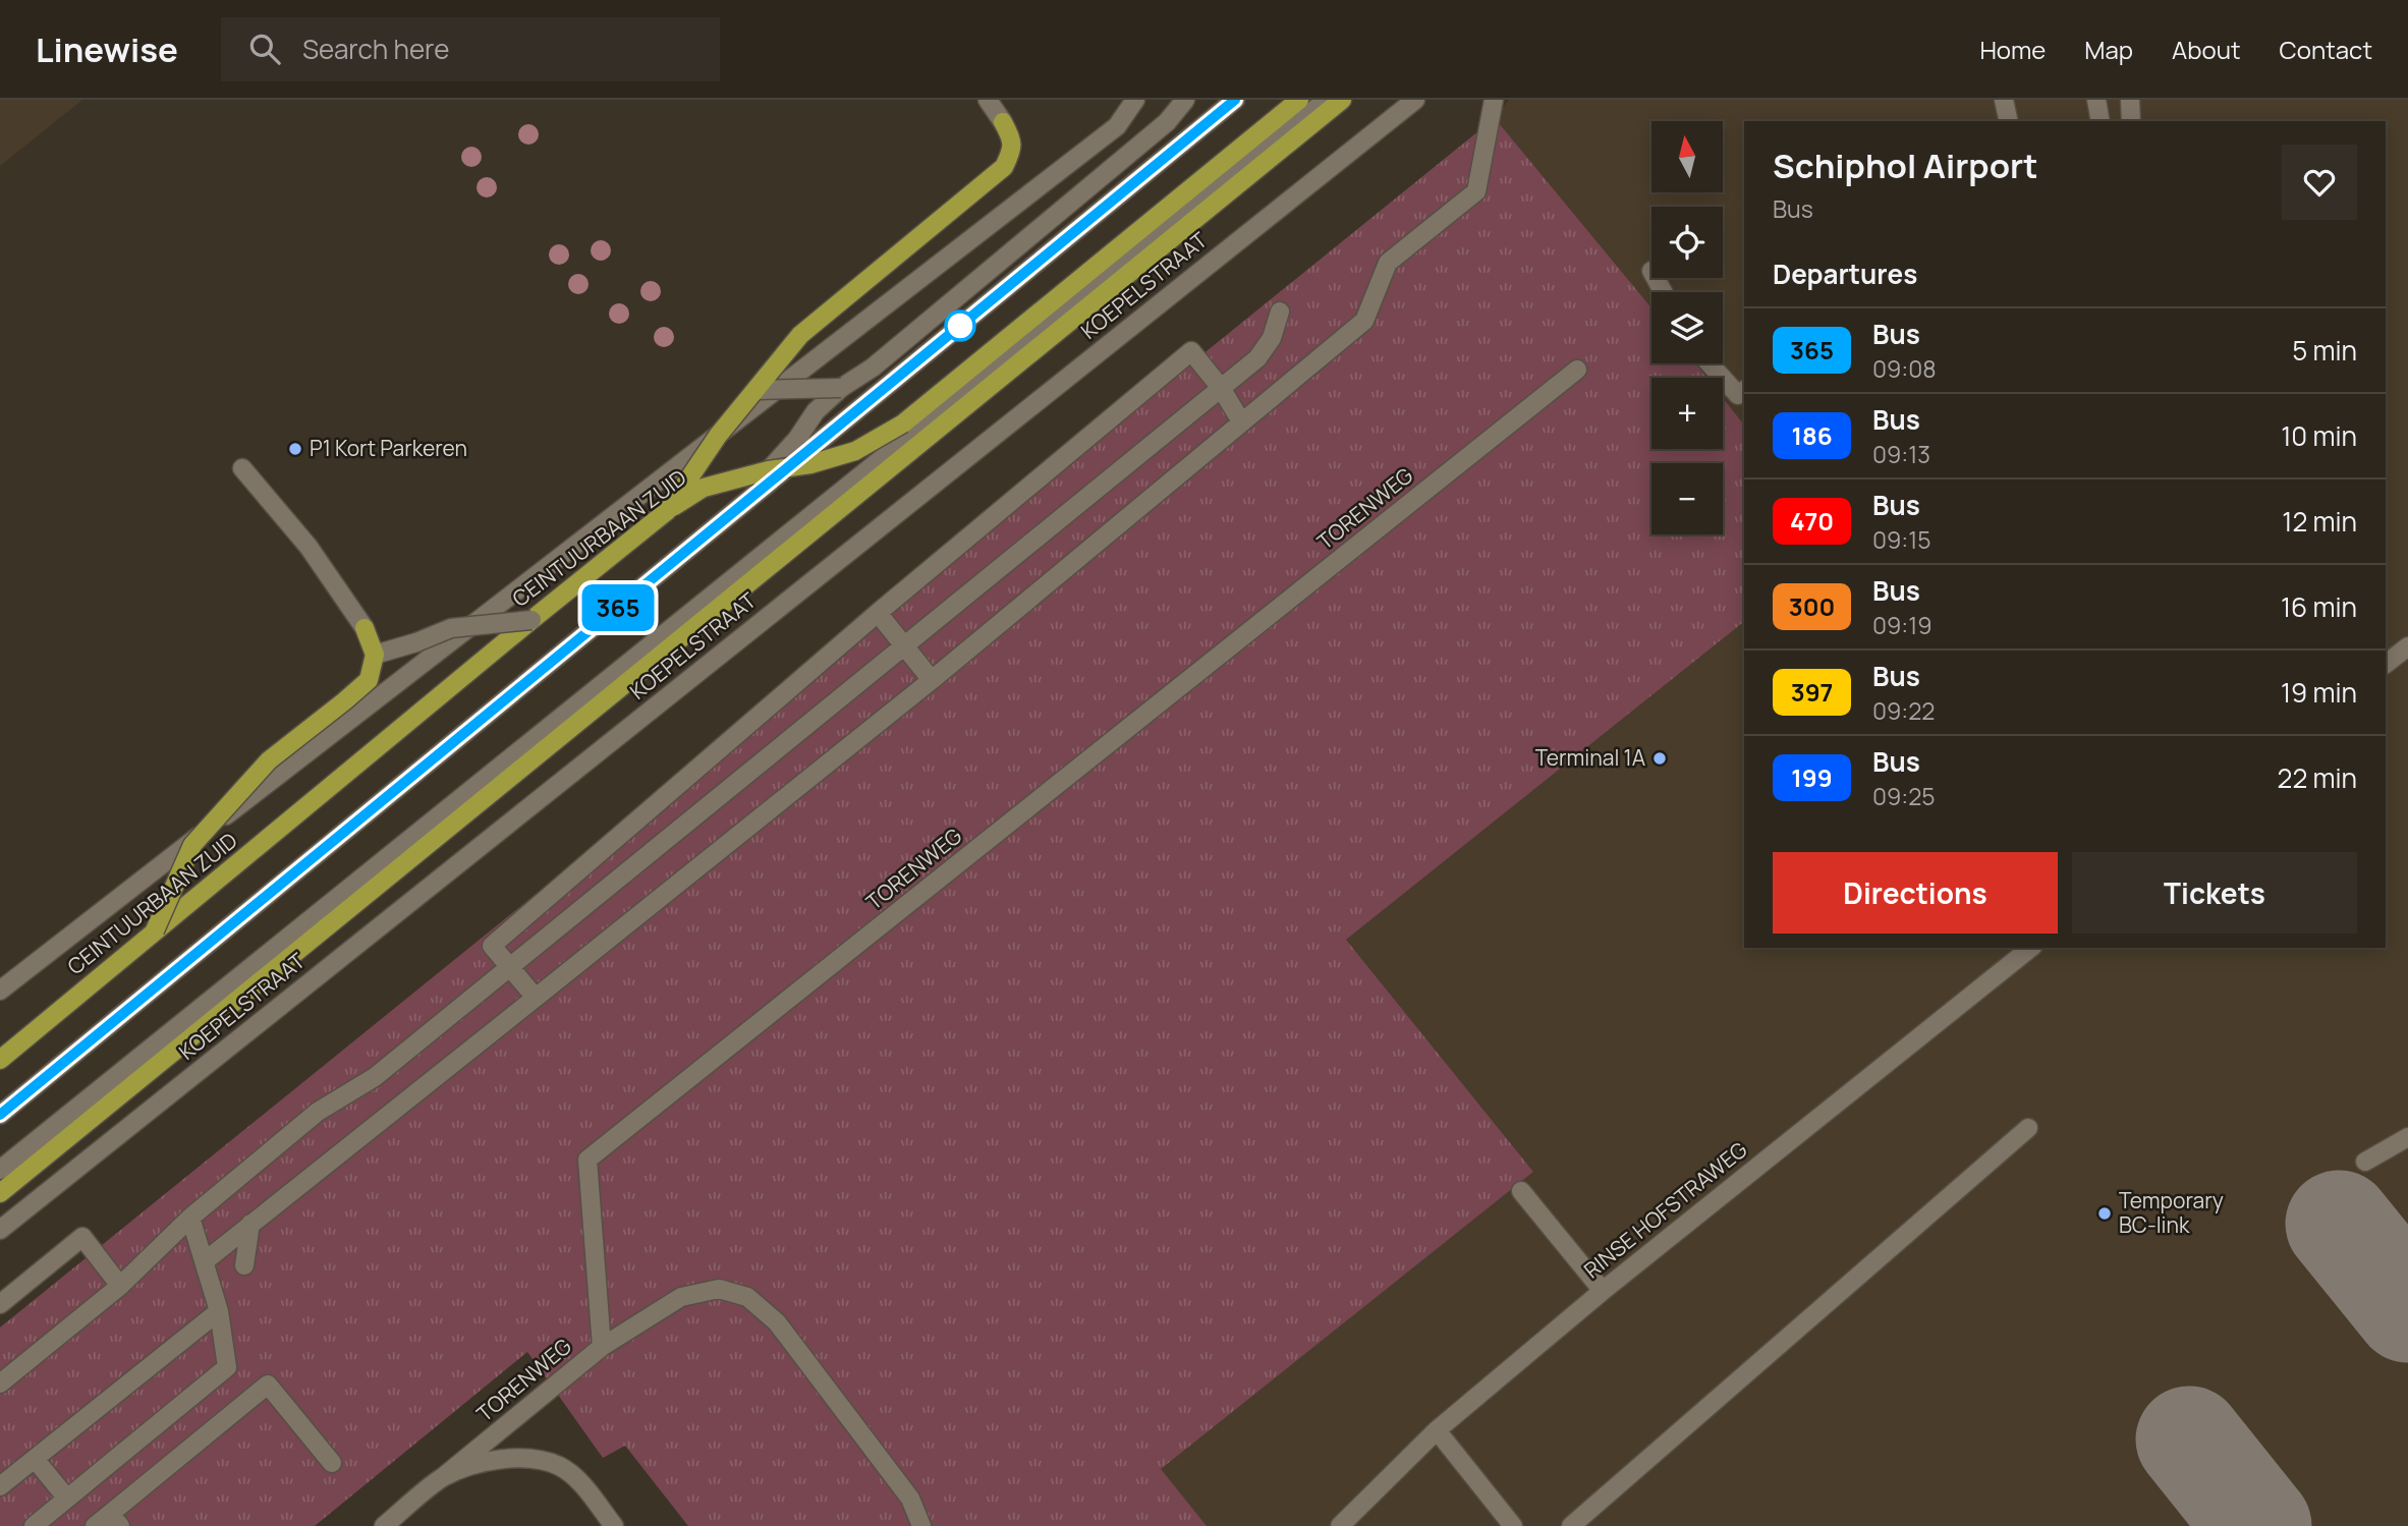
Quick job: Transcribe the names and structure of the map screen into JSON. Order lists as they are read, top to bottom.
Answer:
{
  "streets": {
    "main road": ["CEINTUURBAAN ZUID"],
    "street": ["KOEPELSTRAAT", "TORENWEG", "RINSE HOFSTRAWEG"]
  },
  "places": ["P1 Kort Parkeren", "Terminal 1A", "Temporary BC-link"],
  "lines": ["bus line 365"],
  "north": "top",
  "page": {
    "header": "Linewise",
    "search": "Search here",
    "nav": [
      "Home",
      "Map",
      "About",
      "Contact"
    ],
    "on_map": "365",
    "map_buttons": ["+", "−"],
    "heading": [
      ["Schiphol Airport", "Bus"],
      "Departures"
    ],
    "list": [
      {
        "mark": "365",
        "name": "Bus",
        "note": "09:08",
        "value": "5 min"
      },
      {
        "mark": "186",
        "name": "Bus",
        "note": "09:13",
        "value": "10 min"
      },
      {
        "mark": "470",
        "name": "Bus",
        "note": "09:15",
        "value": "12 min"
      },
      {
        "mark": "300",
        "name": "Bus",
        "note": "09:19",
        "value": "16 min"
      },
      {
        "mark": "397",
        "name": "Bus",
        "note": "09:22",
        "value": "19 min"
      },
      {
        "mark": "199",
        "name": "Bus",
        "note": "09:25",
        "value": "22 min"
      }
    ],
    "buttons": ["Directions", "Tickets"]
  }
}
